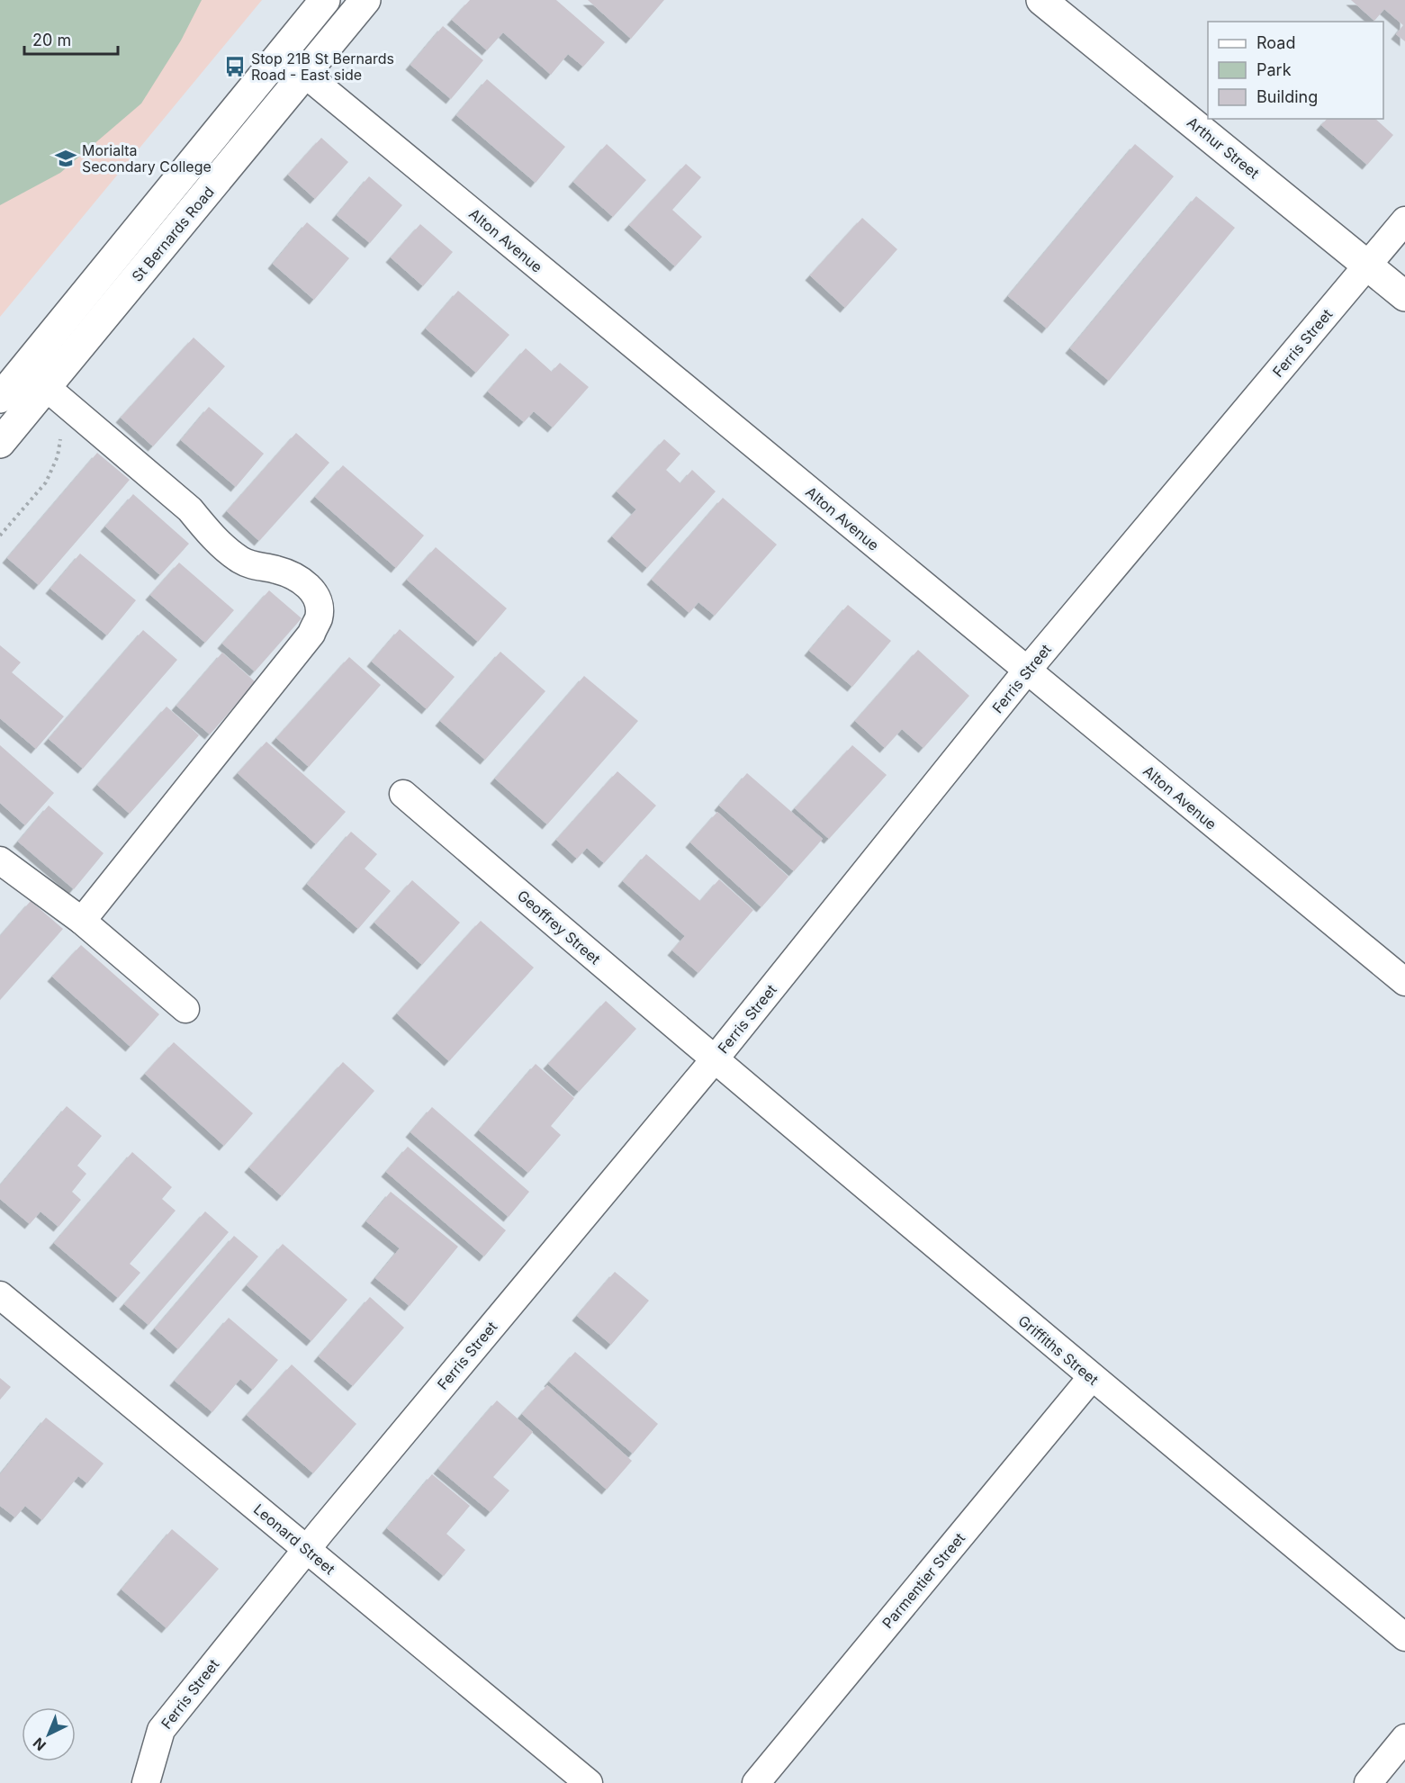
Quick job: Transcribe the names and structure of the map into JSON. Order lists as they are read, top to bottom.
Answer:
{
  "streets": {
    "main road": ["Arthur Street", "St Bernards Road"],
    "street": [
      "Alton Avenue",
      "Ferris Street",
      "Geoffrey Street",
      "Griffiths Street",
      "Leonard Street",
      "Parmentier Street"
    ]
  },
  "crossings": [
    ["Arthur Street", "Ferris Street"],
    ["St Bernards Road", "Alton Avenue"],
    ["Alton Avenue", "Ferris Street"],
    ["Ferris Street", "Geoffrey Street"],
    ["Ferris Street", "Griffiths Street"],
    ["Ferris Street", "Leonard Street"],
    ["Geoffrey Street", "Griffiths Street"],
    ["Griffiths Street", "Parmentier Street"]
  ],
  "places": {
    "bus stop": ["Stop 21B St Bernards Road - East side"],
    "school or university": ["Morialta Secondary College"]
  },
  "legend": ["Road", "Park", "Building"],
  "scale_bar": "20 m",
  "north": "bottom left"
}
